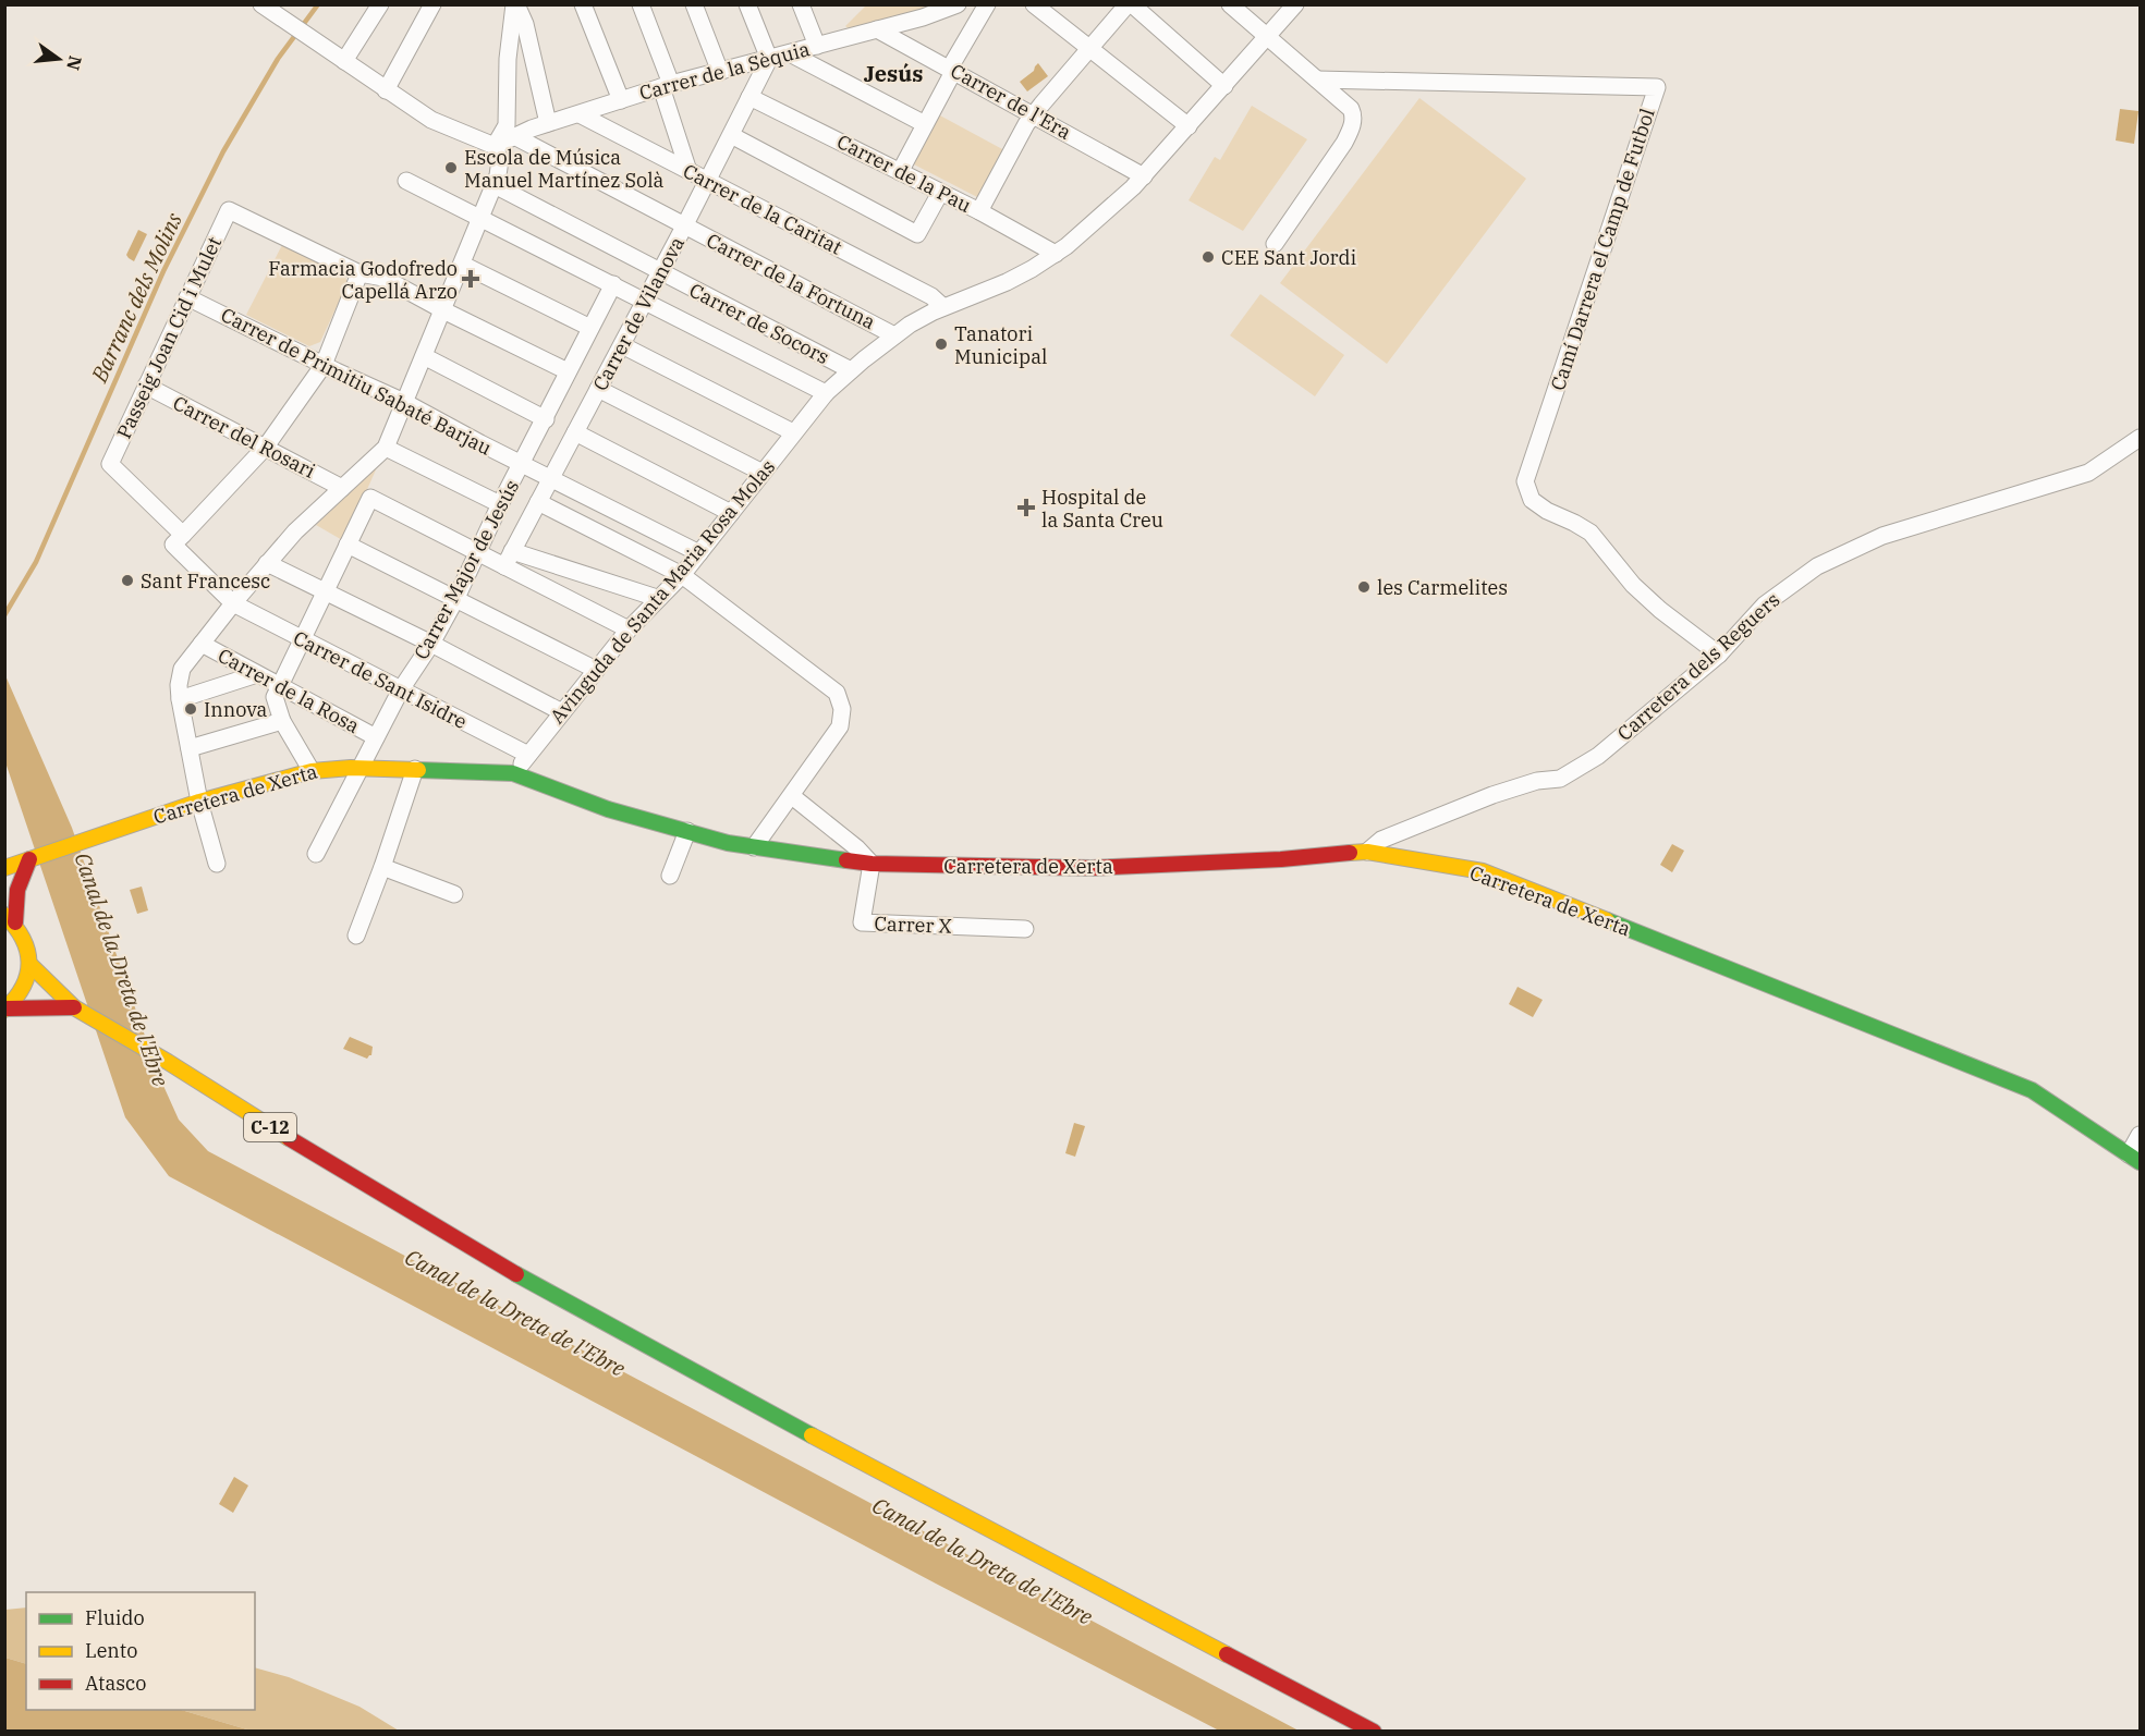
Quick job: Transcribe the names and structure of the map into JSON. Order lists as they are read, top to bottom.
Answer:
{
  "streets": {
    "main road": ["Carretera de Xerta", "C-12"],
    "street": [
      "Carrer de la Sèquia",
      "Carrer de l'Era",
      "Carrer de la Pau",
      "Carrer de la Caritat",
      "Camí Darrera el Camp de Futbol",
      "Carrer de la Fortuna",
      "Carrer de Vilanova",
      "Carrer de Socors",
      "Passeig Joan Cid i Mulet",
      "Carrer de Primitiu Sabaté Barjau",
      "Carrer del Rosari",
      "Carrer Major de Jesús",
      "Avinguda de Santa Maria Rosa Molas",
      "Carretera dels Reguers",
      "Carrer de Sant Isidre",
      "Carrer de la Rosa",
      "Carrer X"
    ]
  },
  "crossings": [
    ["Carrer de la Sèquia", "Carrer de l'Era"],
    ["Carrer de la Sèquia", "Carrer de la Caritat"],
    ["Carrer de la Sèquia", "Carrer de la Fortuna"],
    ["Carrer de la Sèquia", "Carrer de Vilanova"],
    ["Carrer de l'Era", "Avinguda de Santa Maria Rosa Molas"],
    ["Carrer de la Pau", "Carrer de Vilanova"],
    ["Carrer de la Pau", "Avinguda de Santa Maria Rosa Molas"],
    ["Carrer de la Caritat", "Carrer de Vilanova"],
    ["Carrer de la Caritat", "Avinguda de Santa Maria Rosa Molas"],
    ["Camí Darrera el Camp de Futbol", "Carretera dels Reguers"],
    ["Carrer de la Fortuna", "Carrer de Vilanova"],
    ["Carrer de la Fortuna", "Avinguda de Santa Maria Rosa Molas"],
    ["Carrer de Vilanova", "Carrer de Socors"],
    ["Carrer de Vilanova", "Carrer de Primitiu Sabaté Barjau"],
    ["Carrer de Socors", "Avinguda de Santa Maria Rosa Molas"],
    ["Passeig Joan Cid i Mulet", "Carrer de Primitiu Sabaté Barjau"],
    ["Passeig Joan Cid i Mulet", "Carrer del Rosari"],
    ["Passeig Joan Cid i Mulet", "Carrer de Sant Isidre"],
    ["Carrer de Primitiu Sabaté Barjau", "Carrer Major de Jesús"],
    ["Carrer de Primitiu Sabaté Barjau", "Avinguda de Santa Maria Rosa Molas"],
    ["Carrer Major de Jesús", "Carrer de Sant Isidre"],
    ["Carrer Major de Jesús", "Carrer de la Rosa"],
    ["Carrer Major de Jesús", "Carretera de Xerta"],
    ["Avinguda de Santa Maria Rosa Molas", "Carrer de Sant Isidre"],
    ["Avinguda de Santa Maria Rosa Molas", "Carretera de Xerta"],
    ["Carretera dels Reguers", "Carretera de Xerta"],
    ["Carretera de Xerta", "Carrer X"]
  ],
  "districts": ["Jesús"],
  "water": ["Barranc dels Molins", "Canal de la Dreta de l'Ebre"],
  "places": {
    "other": [
      "Escola de Música Manuel Martínez Solà",
      "CEE Sant Jordi",
      "Tanatori Municipal",
      "Sant Francesc",
      "les Carmelites",
      "Innova"
    ],
    "health": ["Farmacia Godofredo Capellá Arzo", "Hospital de la Santa Creu"]
  },
  "legend": ["Fluido", "Lento", "Atasco"],
  "north": "right"
}
